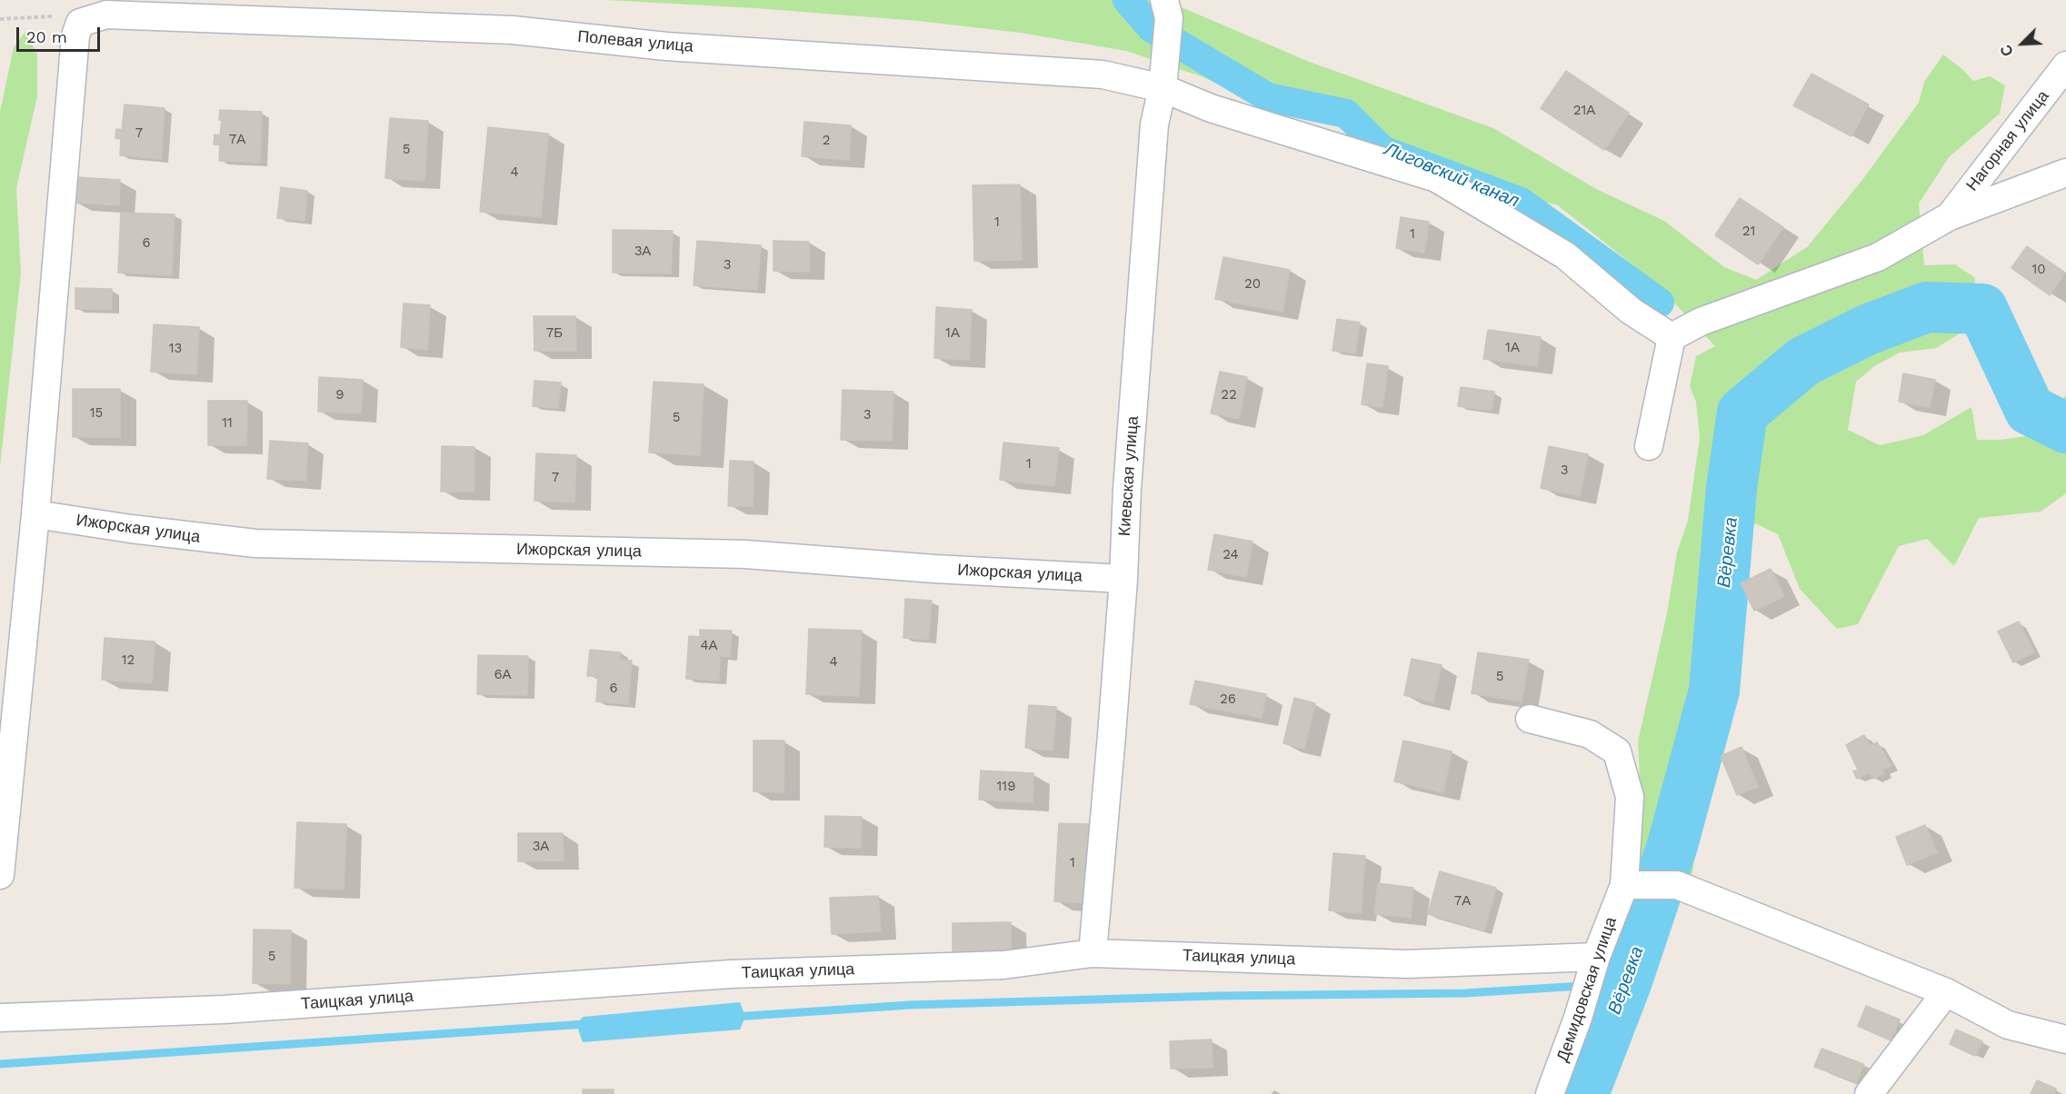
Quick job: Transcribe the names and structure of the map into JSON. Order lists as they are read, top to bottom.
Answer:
{
  "streets": {
    "street": [
      "Полевая улица",
      "Нагорная улица",
      "Киевская улица",
      "Ижорская улица",
      "Таицкая улица",
      "Демидовская улица"
    ]
  },
  "crossings": [
    ["Полевая улица", "Киевская улица"],
    ["Полевая улица", "Ижорская улица"],
    ["Киевская улица", "Ижорская улица"],
    ["Киевская улица", "Таицкая улица"],
    ["Таицкая улица", "Демидовская улица"]
  ],
  "water": ["Лиговский канал", "Вёревка"],
  "house_numbers": [
    "21А",
    "7",
    "7А",
    "2",
    "5",
    "4",
    "1",
    "21",
    "1",
    "6",
    "3А",
    "3",
    "10",
    "20",
    "7Б",
    "1А",
    "1А",
    "13",
    "9",
    "22",
    "15",
    "3",
    "5",
    "11",
    "1",
    "3",
    "7",
    "24",
    "4А",
    "12",
    "4",
    "6А",
    "5",
    "6",
    "26",
    "119",
    "3А",
    "1",
    "7А",
    "5"
  ],
  "scale_bar": "20 m",
  "north": "bottom left"
}
